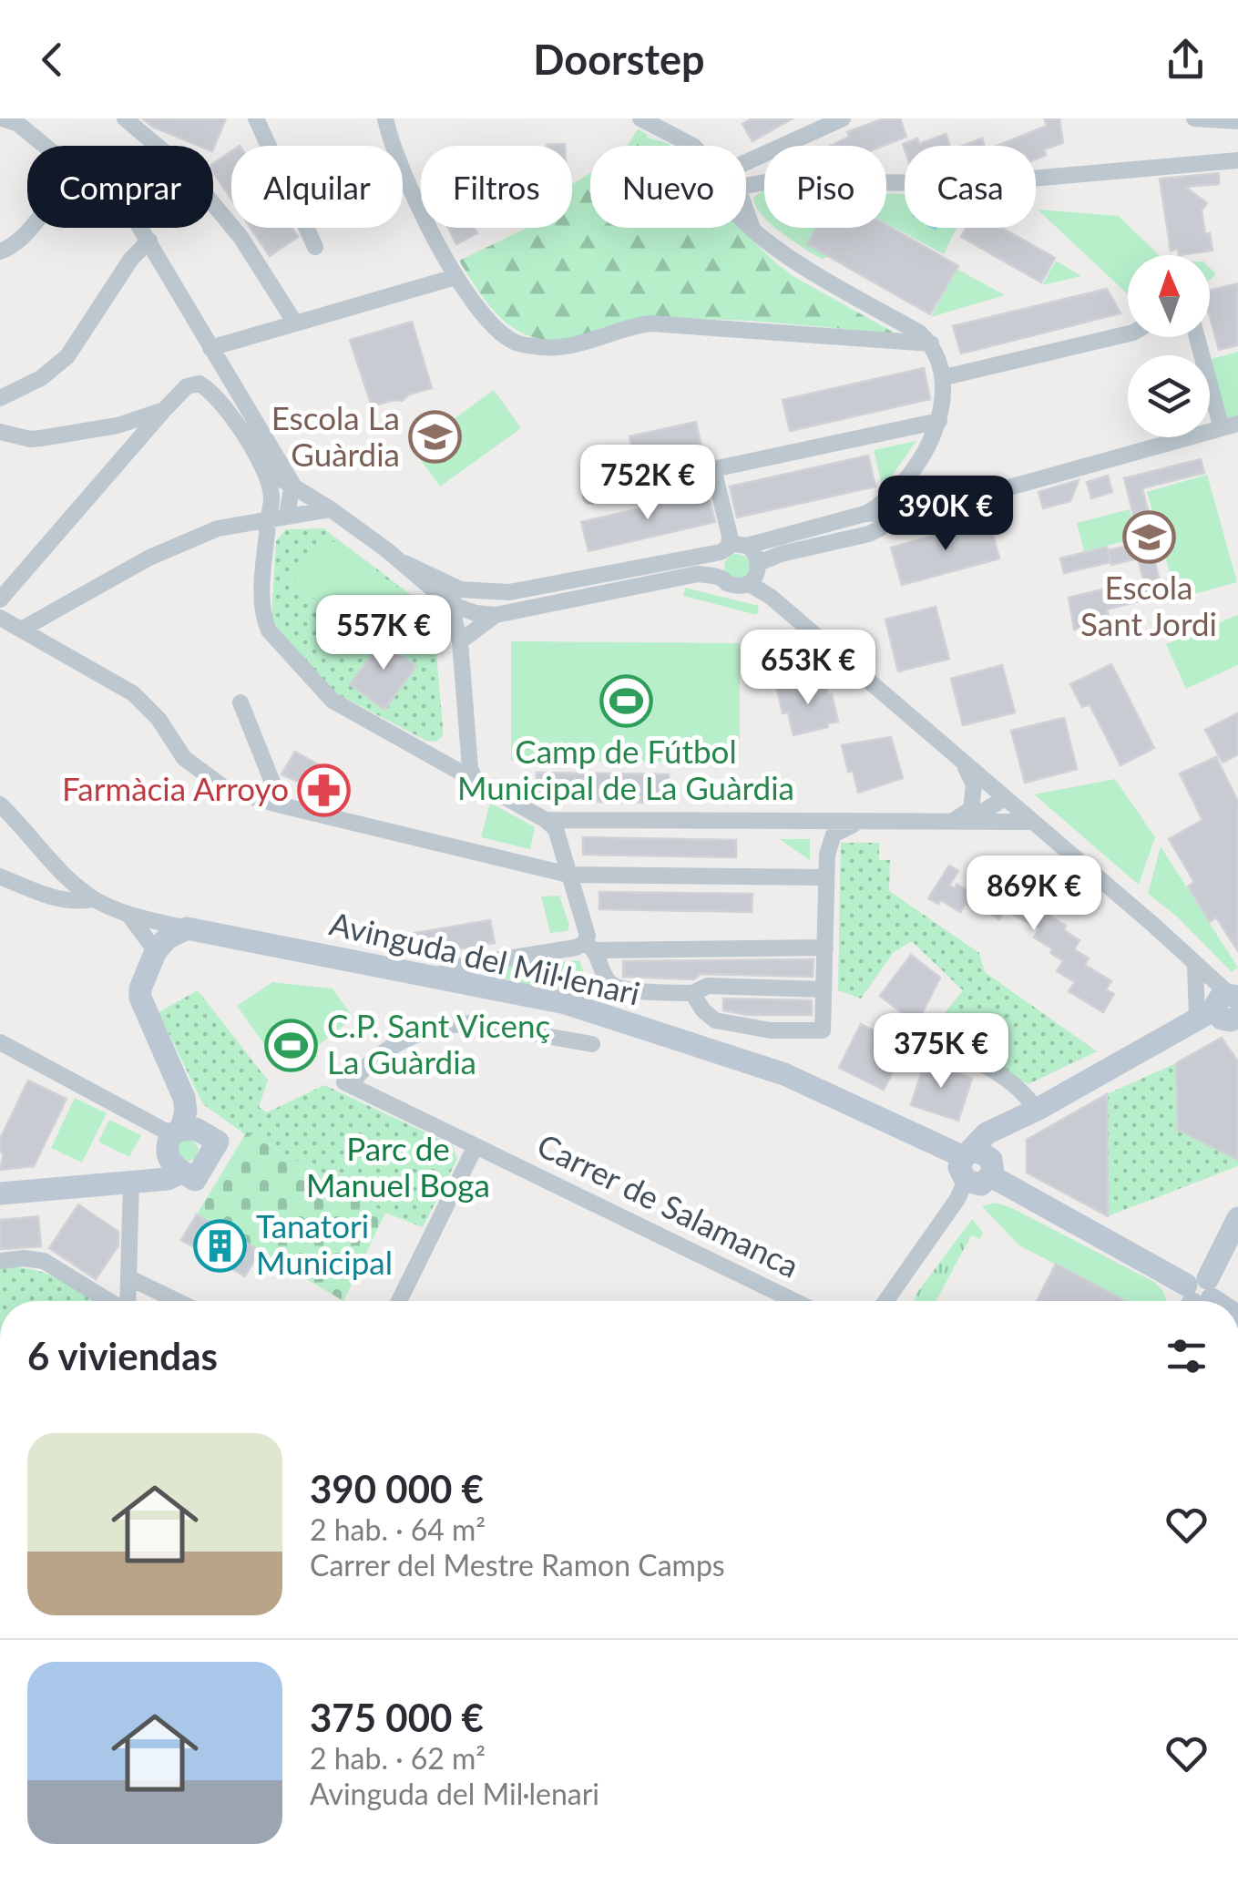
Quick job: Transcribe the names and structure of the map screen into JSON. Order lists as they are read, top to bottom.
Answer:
{
  "streets": {
    "street": ["Avinguda del Mil·lenari", "Carrer de Salamanca"]
  },
  "parks": ["Parc de Manuel Boga"],
  "places": {
    "school or university": ["Escola La Guàrdia", "Escola Sant Jordi"],
    "sports": ["Camp de Fútbol Municipal de La Guàrdia", "C.P. Sant Vicenç La Guàrdia"],
    "pharmacy": ["Farmàcia Arroyo"],
    "building": ["Tanatori Municipal"]
  },
  "north": "top",
  "page": {
    "header": "Doorstep",
    "chip": [
      "Comprar",
      "Alquilar",
      "Filtros",
      "Nuevo",
      "Piso",
      "Casa"
    ],
    "price": [
      "752K €",
      "390K €",
      "557K €",
      "653K €",
      "869K €",
      "375K €"
    ],
    "heading": "6 viviendas",
    "list": [
      {
        "name": "390 000 €",
        "note": "2 hab. · 64 m² · Carrer del Mestre Ramon Camps"
      },
      {
        "name": "375 000 €",
        "note": "2 hab. · 62 m² · Avinguda del Mil·lenari"
      }
    ]
  }
}
